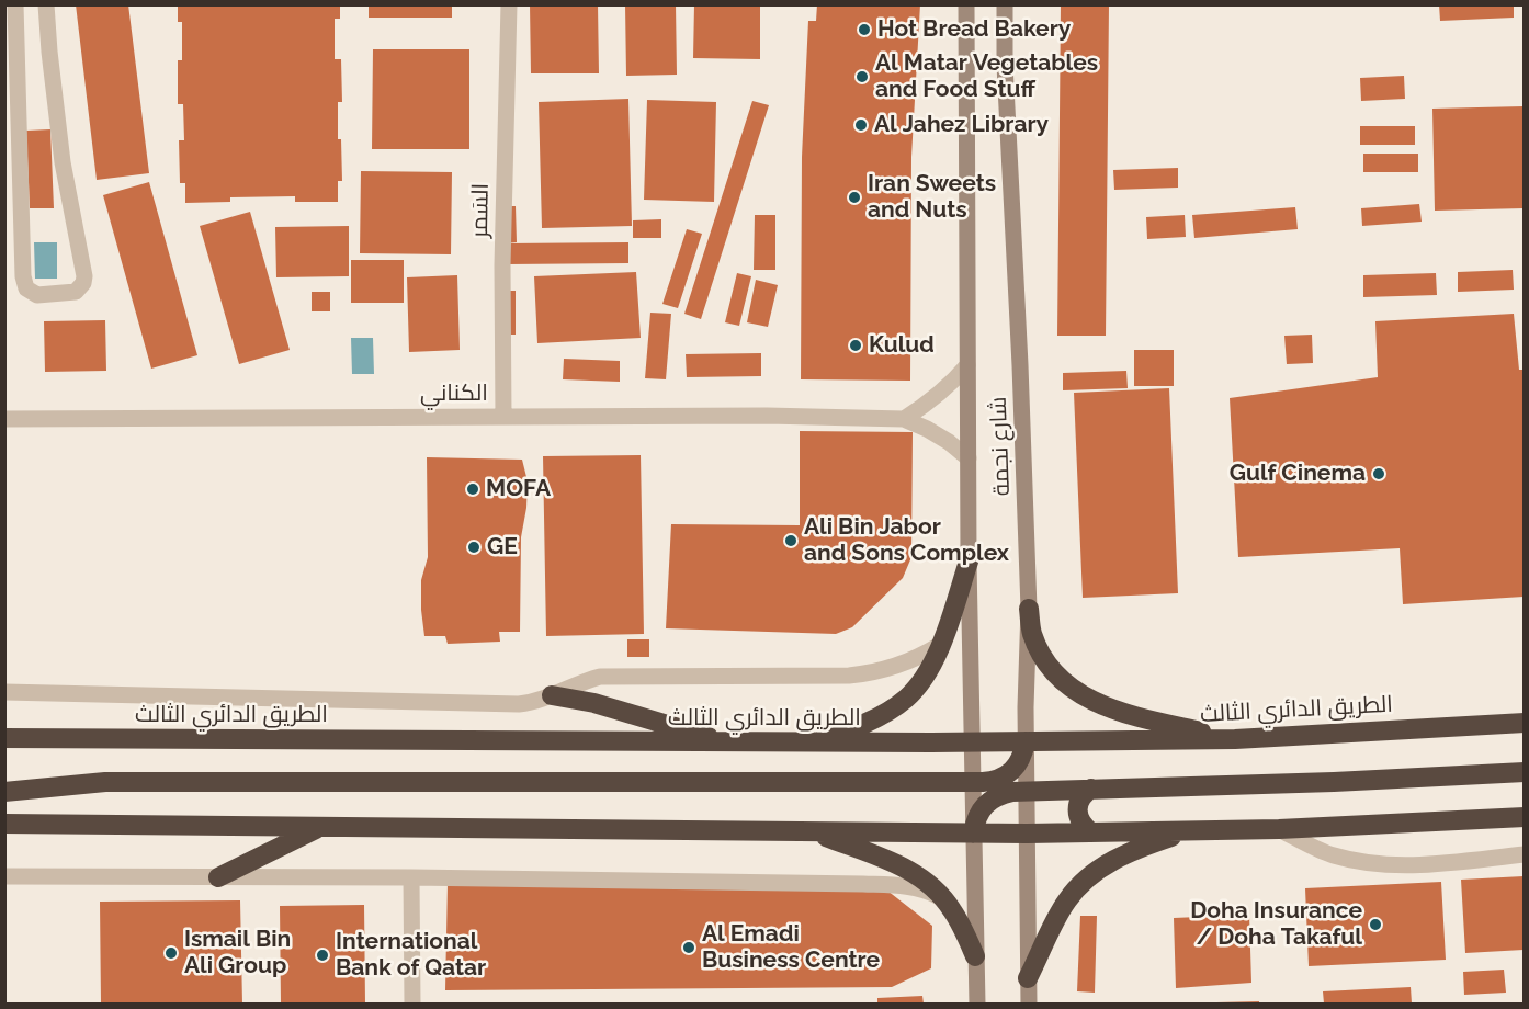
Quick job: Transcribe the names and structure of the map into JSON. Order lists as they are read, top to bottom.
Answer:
{
  "streets": {
    "highway": ["الطريق الدائري الثالث"],
    "main road": ["شارع نجمة"],
    "street": ["السَمر", "الكناني"]
  },
  "crossings": [
    ["السَمر", "الكناني"],
    ["الكناني", "شارع نجمة"],
    ["شارع نجمة", "الطريق الدائري الثالث"]
  ],
  "places": [
    "Hot Bread Bakery",
    "Al Matar Vegetables and Food Stuff",
    "Al Jahez Library",
    "Iran Sweets and Nuts",
    "Kulud",
    "Gulf Cinema",
    "MOFA",
    "Ali Bin Jabor and Sons Complex",
    "GE",
    "Doha Insurance / Doha Takaful",
    "Al Emadi Business Centre",
    "Ismail Bin Ali Group",
    "International Bank of Qatar"
  ]
}
